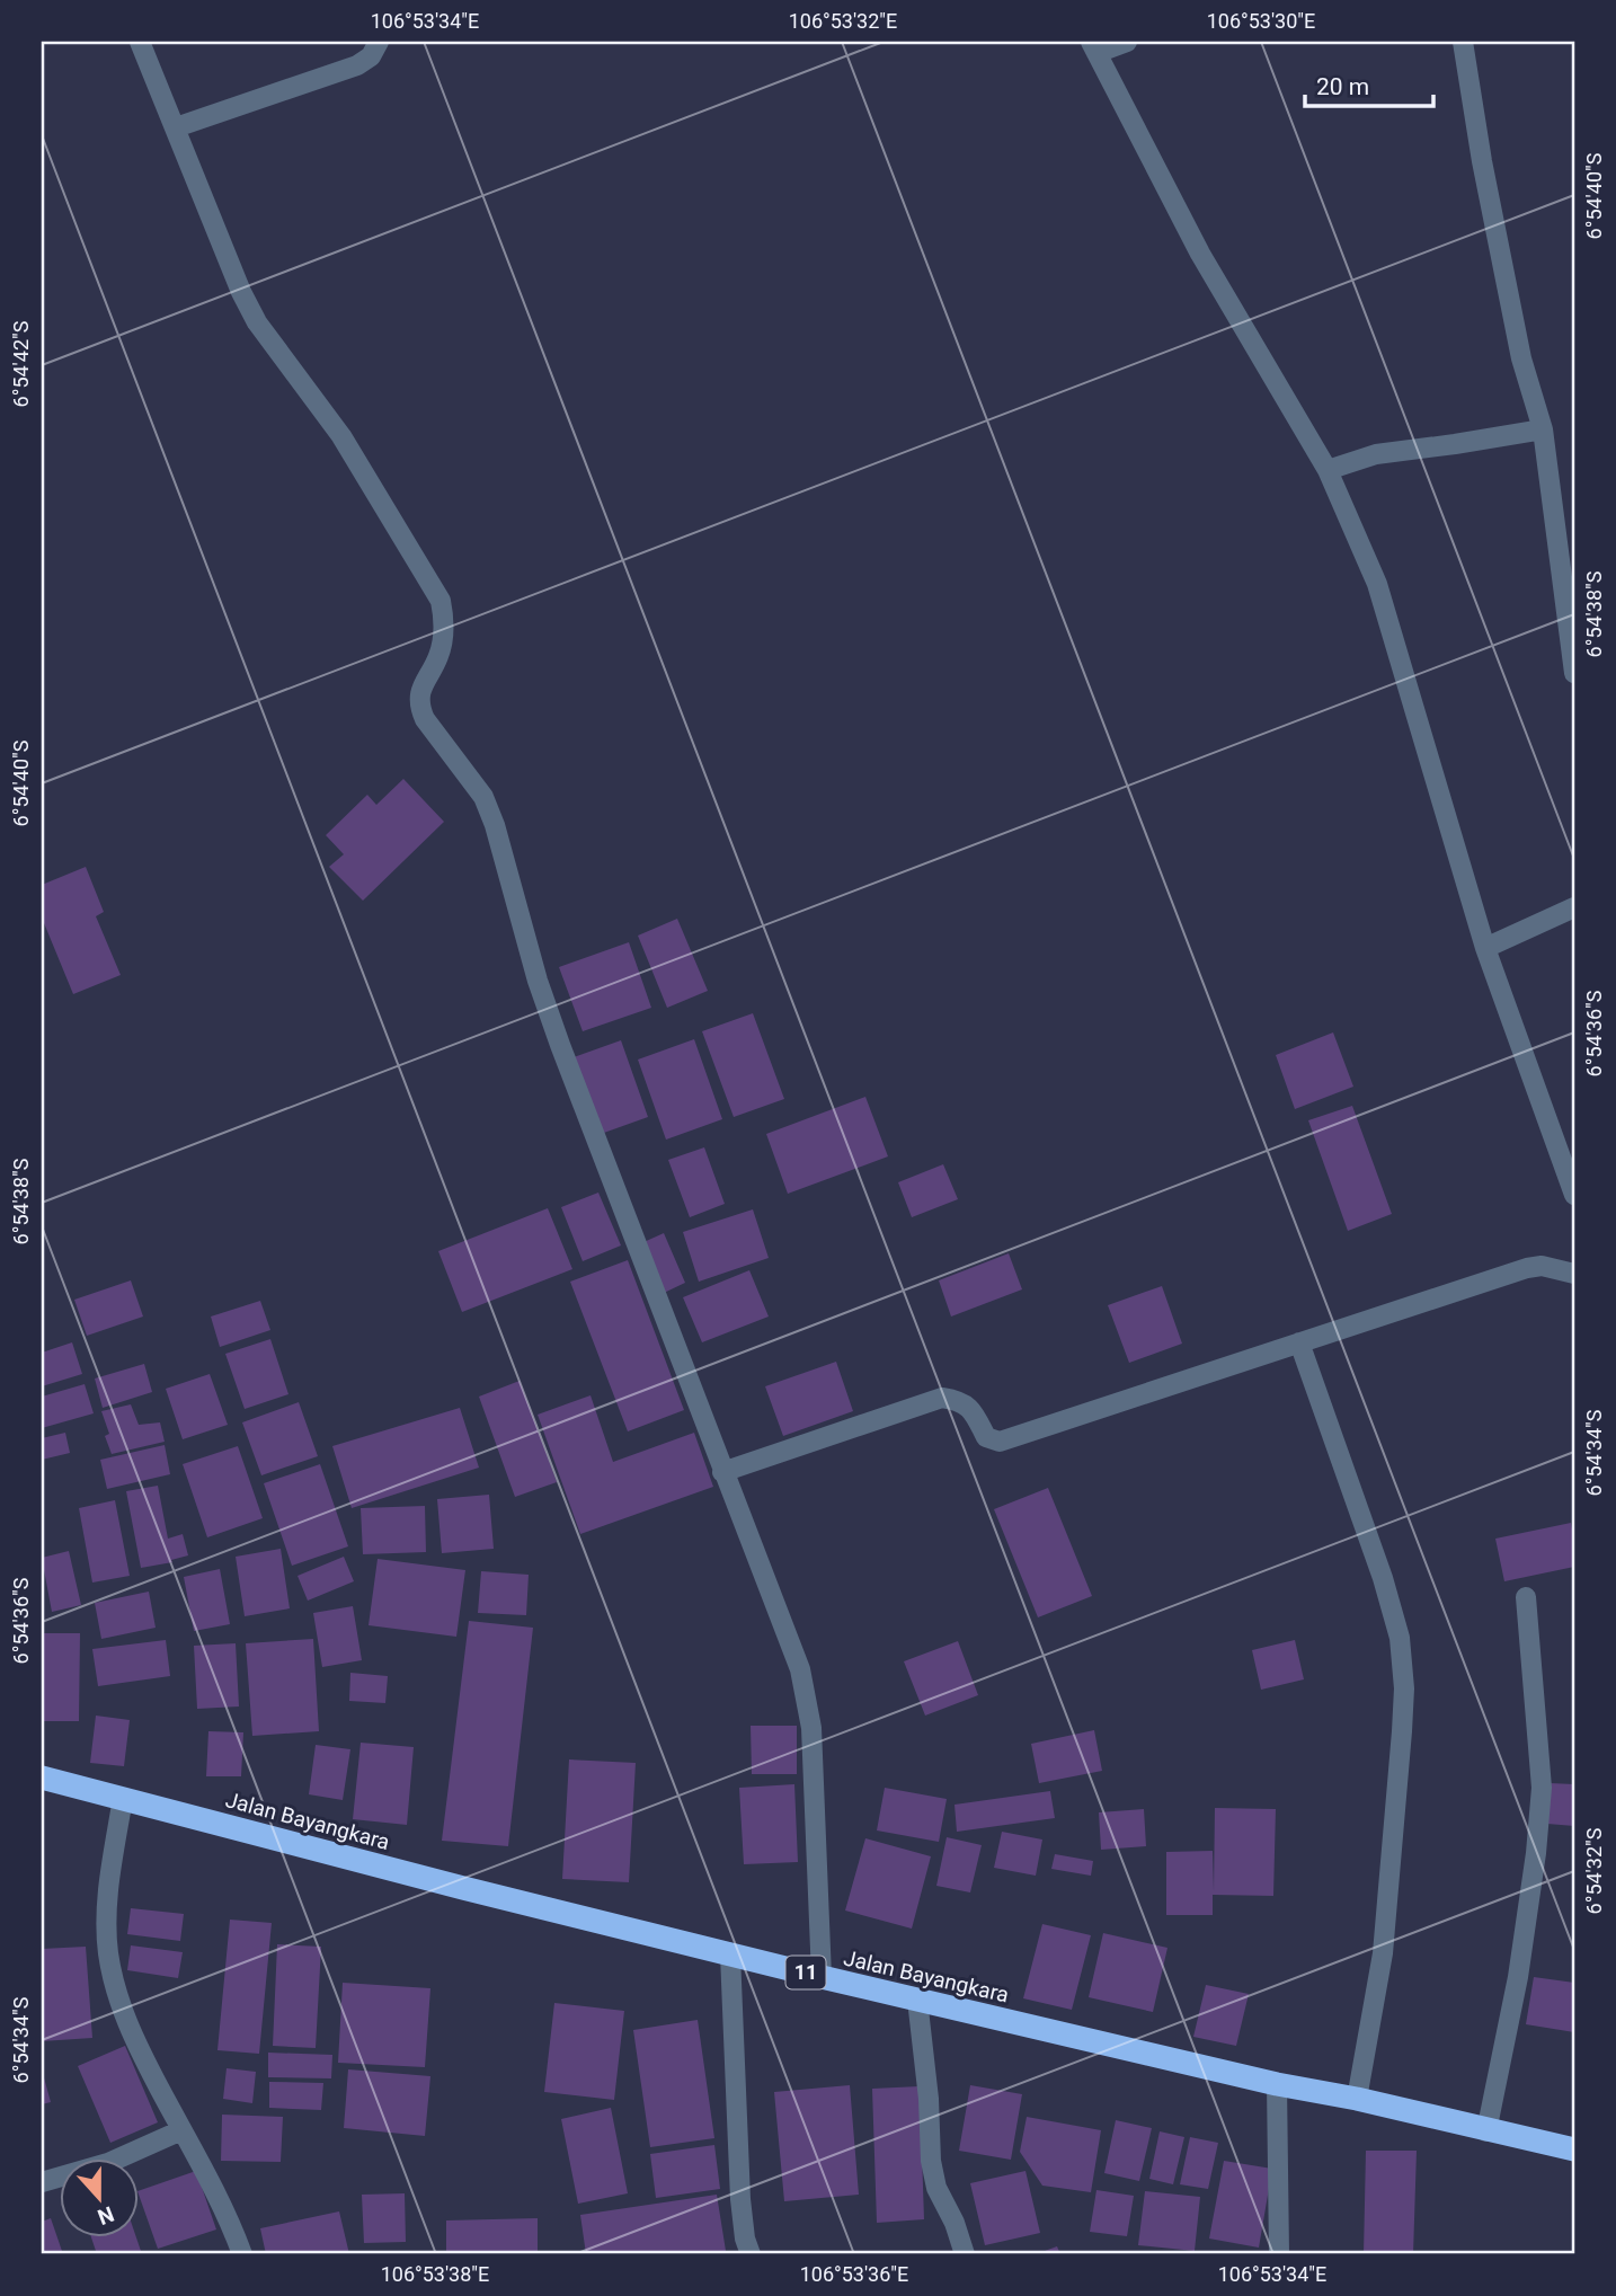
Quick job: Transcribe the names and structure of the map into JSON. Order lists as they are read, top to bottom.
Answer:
{
  "streets": {
    "highway": ["Jalan Bayangkara", "11"]
  },
  "scale_bar": "20 m",
  "north": "bottom",
  "coordinates": [
    "106°53'34\"E",
    "106°53'32\"E",
    "106°53'30\"E",
    "6°54'40\"S",
    "6°54'42\"S",
    "6°54'38\"S",
    "6°54'36\"S",
    "6°54'34\"S",
    "6°54'32\"S",
    "106°53'38\"E",
    "106°53'36\"E"
  ]
}
